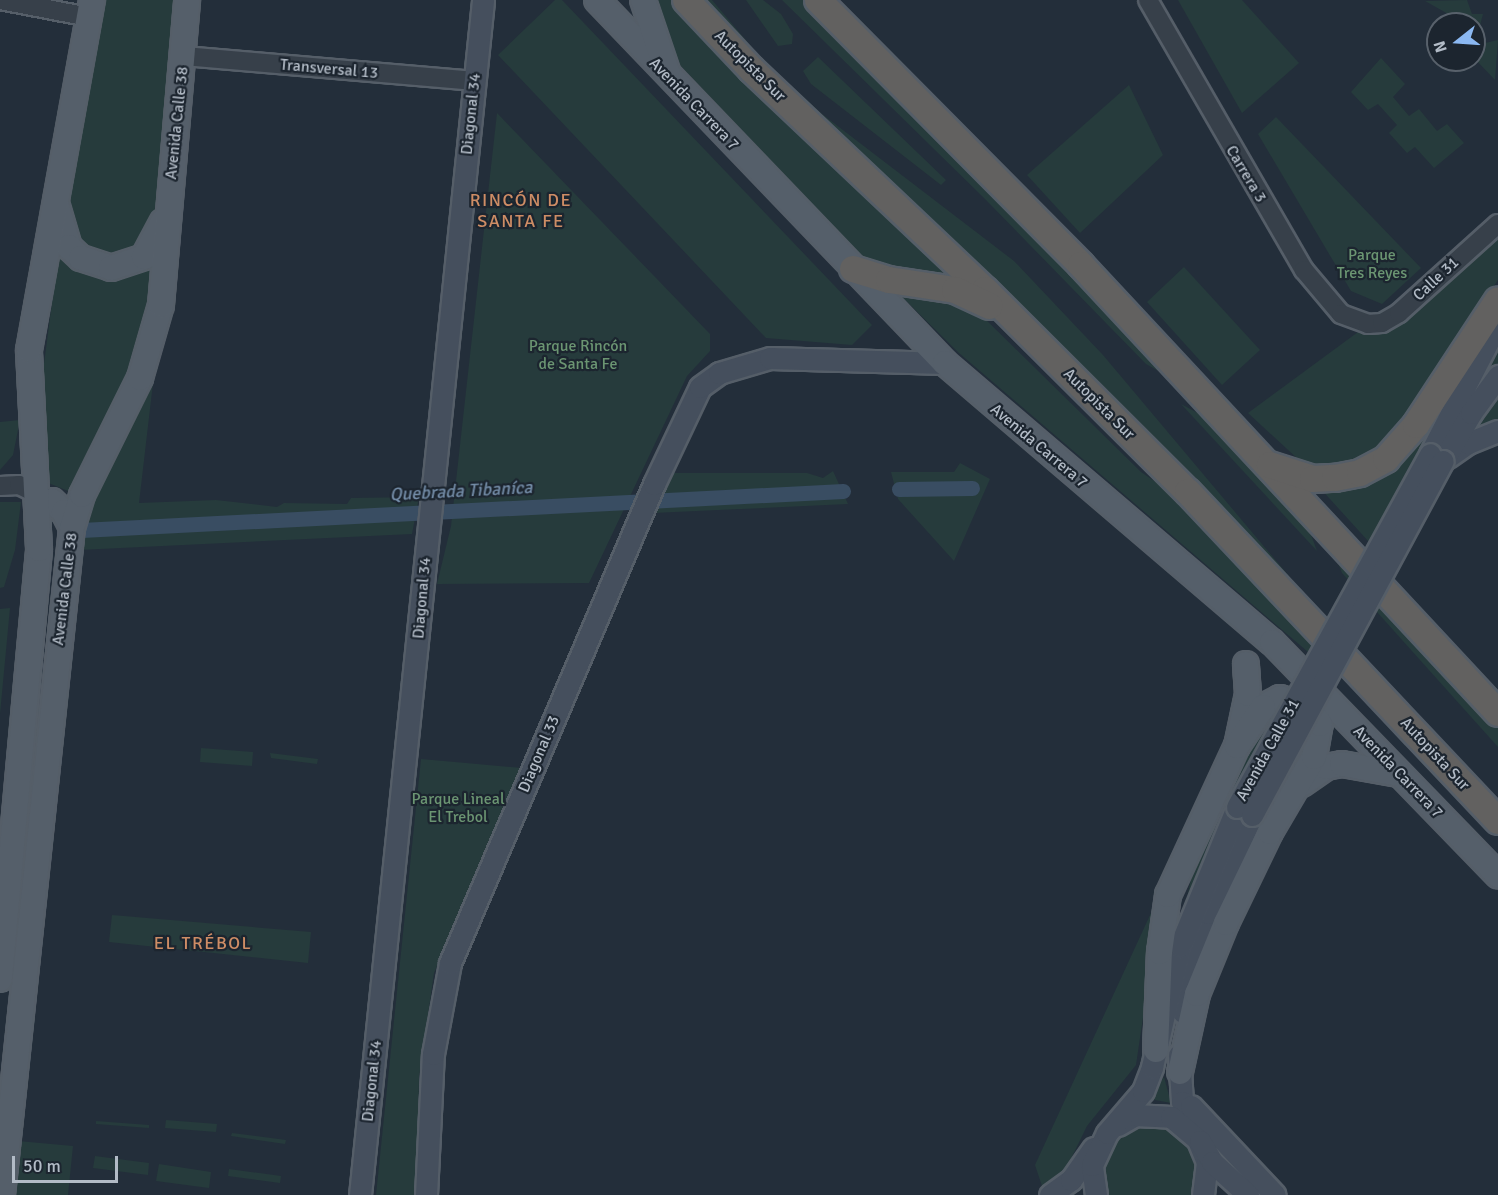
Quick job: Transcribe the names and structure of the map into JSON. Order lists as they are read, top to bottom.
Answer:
{
  "streets": {
    "highway": ["Autopista Sur"],
    "main road": [
      "Avenida Carrera 7",
      "Diagonal 34",
      "Avenida Calle 38",
      "Avenida Calle 31",
      "Diagonal 33"
    ],
    "street": ["Transversal 13", "Carrera 3", "Calle 31"]
  },
  "crossings": [
    ["Transversal 13", "Diagonal 34"],
    ["Transversal 13", "Avenida Calle 38"],
    ["Avenida Carrera 7", "Diagonal 33"],
    ["Carrera 3", "Calle 31"]
  ],
  "districts": ["RINCÓN DE SANTA FE", "EL TRÉBOL"],
  "water": ["Quebrada Tibaníca"],
  "parks": ["Parque Tres Reyes", "Parque Rincón de Santa Fe", "Parque Lineal El Trebol"],
  "scale_bar": "50 m",
  "north": "left"
}
